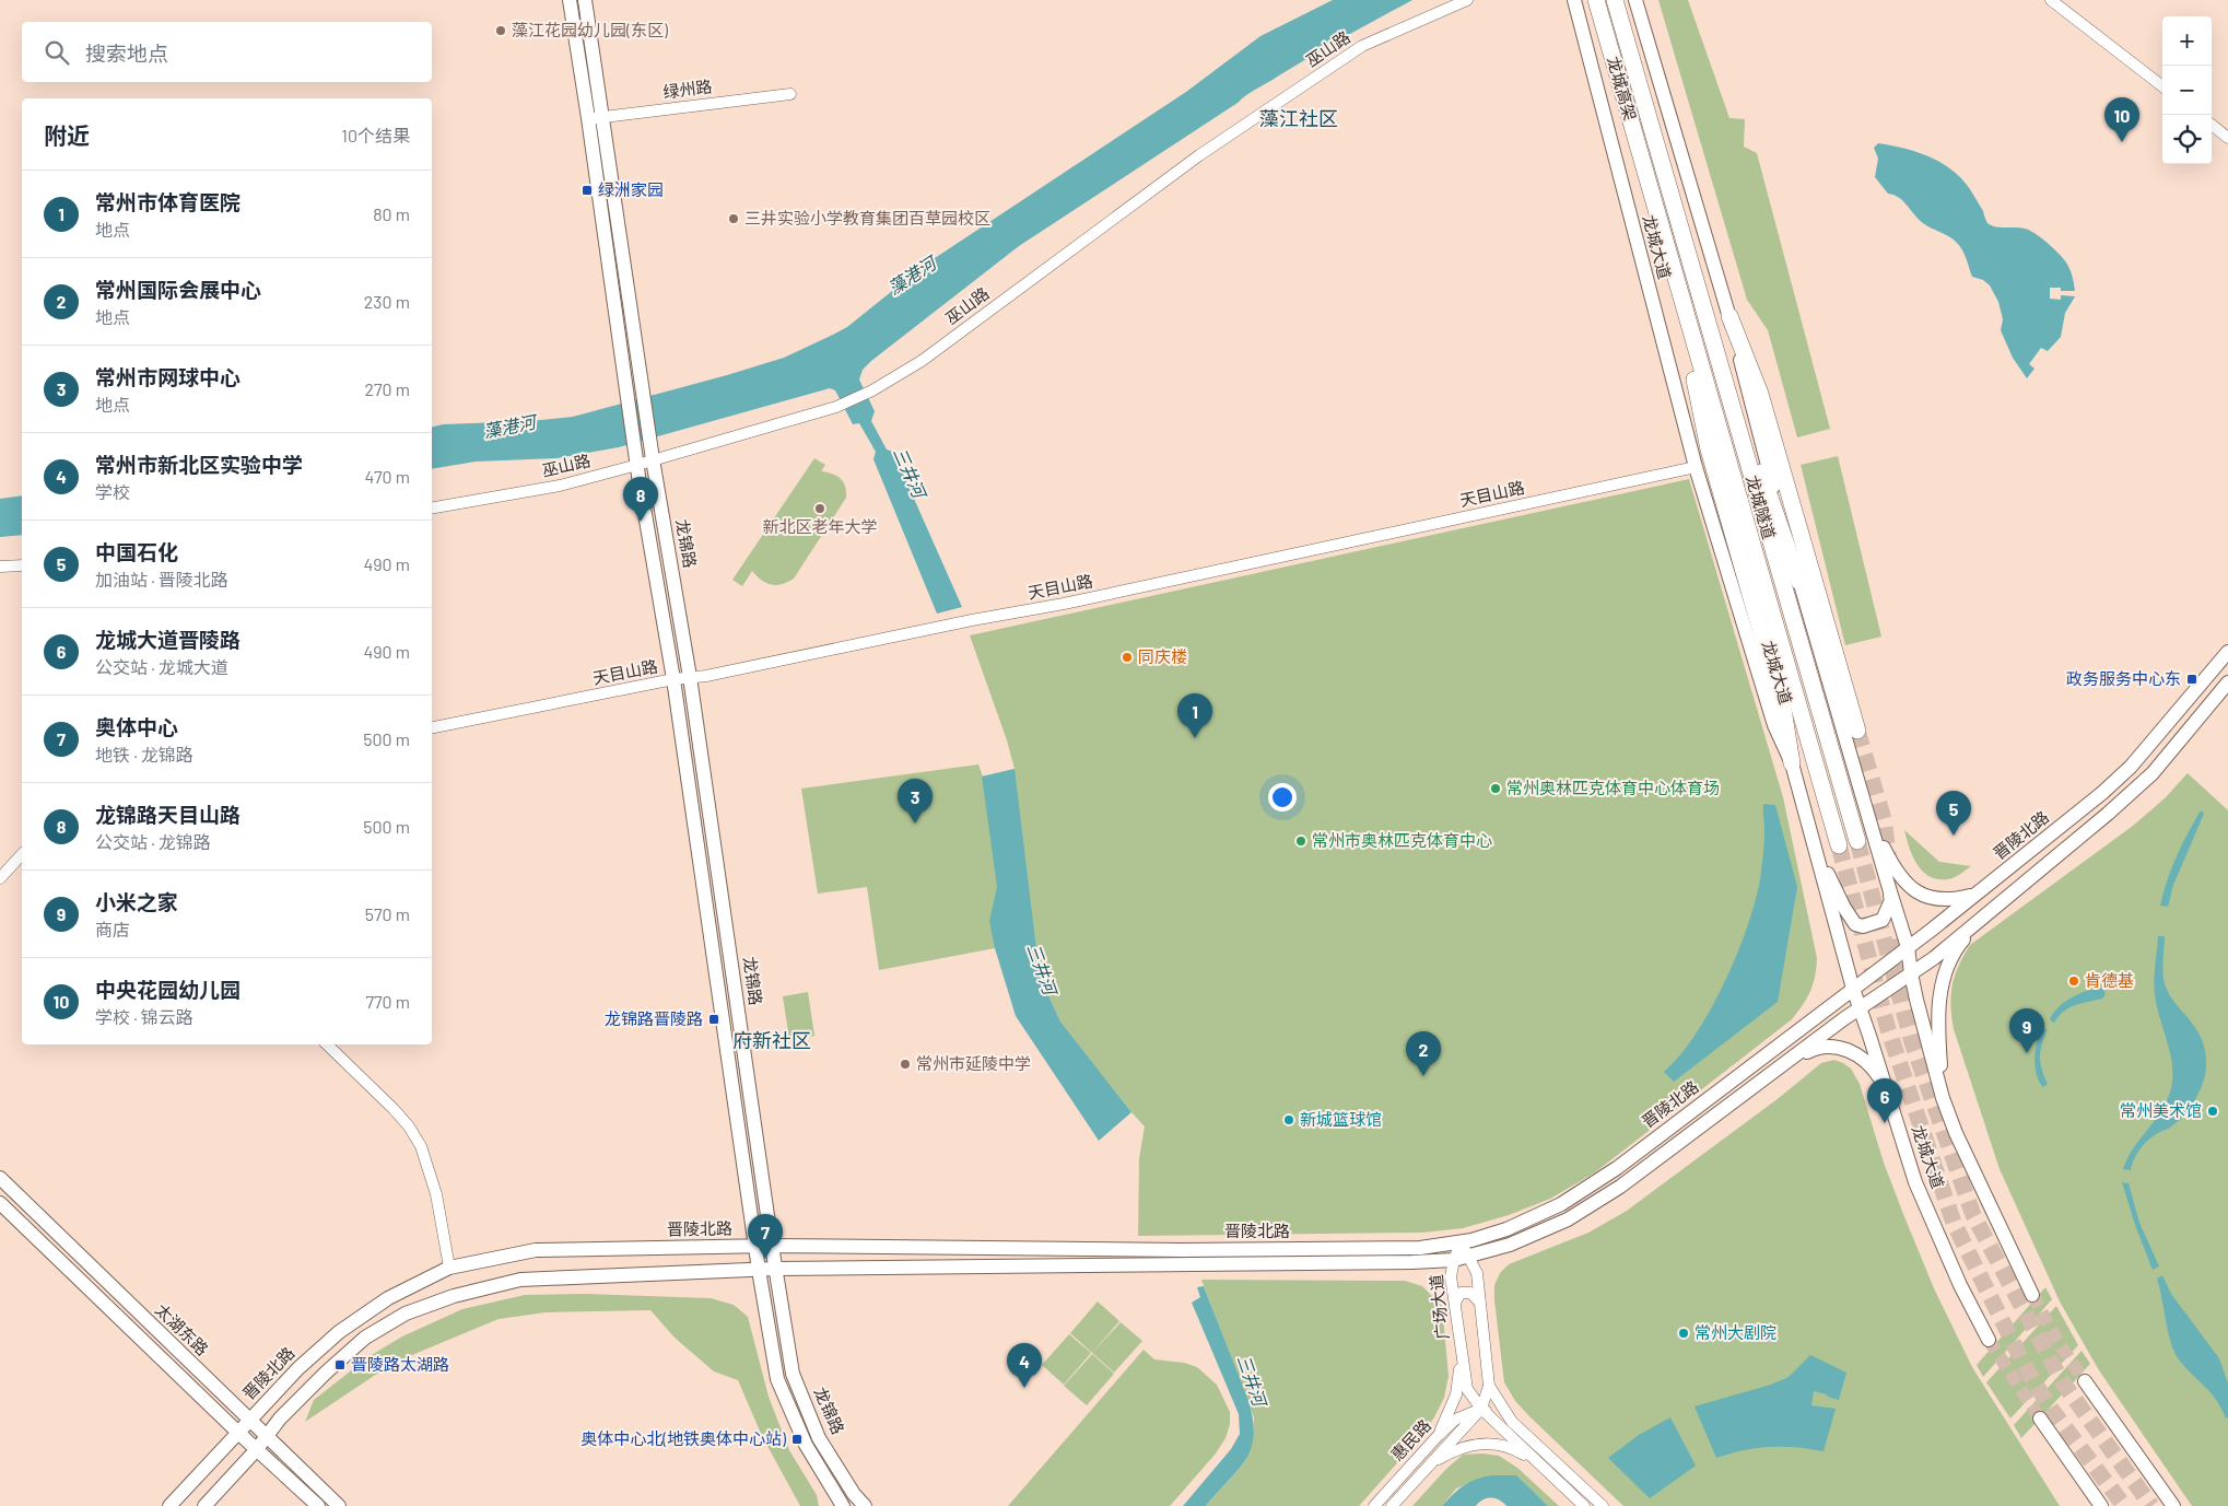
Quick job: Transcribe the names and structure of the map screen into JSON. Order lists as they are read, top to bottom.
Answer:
{
  "streets": {
    "highway": ["龙城高架", "龙城隧道"],
    "main road": [
      "龙城大道",
      "龙锦路",
      "晋陵北路",
      "太湖东路"
    ],
    "street": [
      "巫山路",
      "绿州路",
      "天目山路",
      "广场大道",
      "惠民路"
    ]
  },
  "crossings": [
    ["巫山路", "龙锦路"],
    ["龙城高架", "龙城隧道"],
    ["绿州路", "龙锦路"],
    ["龙城大道", "天目山路"],
    ["龙城大道", "晋陵北路"],
    ["天目山路", "龙锦路"],
    ["龙锦路", "晋陵北路"],
    ["晋陵北路", "广场大道"],
    ["晋陵北路", "太湖东路"],
    ["广场大道", "惠民路"]
  ],
  "districts": ["藻江社区", "府新社区"],
  "water": ["藻港河", "三井河"],
  "places": {
    "other": [
      "藻江花园幼儿园(东区)",
      "三井实验小学教育集团百草园校区",
      "新北区老年大学",
      "同庆楼",
      "常州奥林匹克体育中心体育场",
      "常州市奥林匹克体育中心",
      "肯德基",
      "常州市延陵中学",
      "常州美术馆",
      "新城篮球馆",
      "常州大剧院"
    ],
    "transit": [
      "绿洲家园",
      "政务服务中心东",
      "龙锦路晋陵路",
      "晋陵路太湖路",
      "奥体中心北(地铁奥体中心站)"
    ]
  },
  "page": {
    "map_buttons": ["+", "−"],
    "search": "搜索地点",
    "pins": [
      "10",
      "8",
      "1",
      "3",
      "5",
      "9",
      "2",
      "6",
      "7",
      "4"
    ],
    "heading": ["附近", "10个结果"],
    "list": [
      {
        "mark": "1",
        "name": "常州市体育医院",
        "note": "地点",
        "value": "80 m"
      },
      {
        "mark": "2",
        "name": "常州国际会展中心",
        "note": "地点",
        "value": "230 m"
      },
      {
        "mark": "3",
        "name": "常州市网球中心",
        "note": "地点",
        "value": "270 m"
      },
      {
        "mark": "4",
        "name": "常州市新北区实验中学",
        "note": "学校",
        "value": "470 m"
      },
      {
        "mark": "5",
        "name": "中国石化",
        "note": "加油站 · 晋陵北路",
        "value": "490 m"
      },
      {
        "mark": "6",
        "name": "龙城大道晋陵路",
        "note": "公交站 · 龙城大道",
        "value": "490 m"
      },
      {
        "mark": "7",
        "name": "奥体中心",
        "note": "地铁 · 龙锦路",
        "value": "500 m"
      },
      {
        "mark": "8",
        "name": "龙锦路天目山路",
        "note": "公交站 · 龙锦路",
        "value": "500 m"
      },
      {
        "mark": "9",
        "name": "小米之家",
        "note": "商店",
        "value": "570 m"
      },
      {
        "mark": "10",
        "name": "中央花园幼儿园",
        "note": "学校 · 锦云路",
        "value": "770 m"
      }
    ]
  }
}
